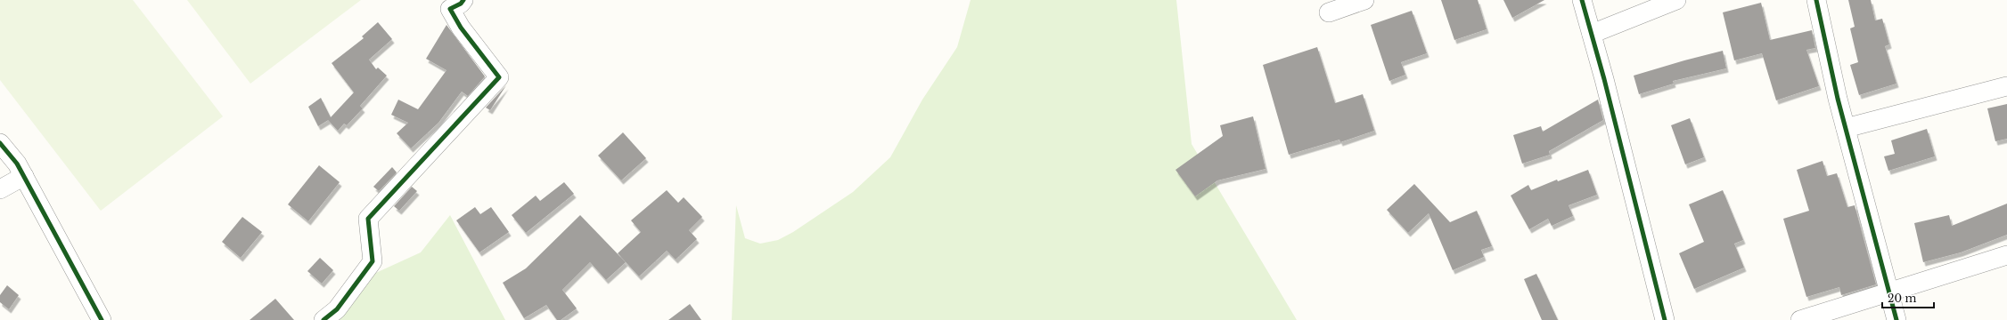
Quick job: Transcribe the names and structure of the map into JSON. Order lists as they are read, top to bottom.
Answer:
{
  "scale_bar": "20 m"
}
